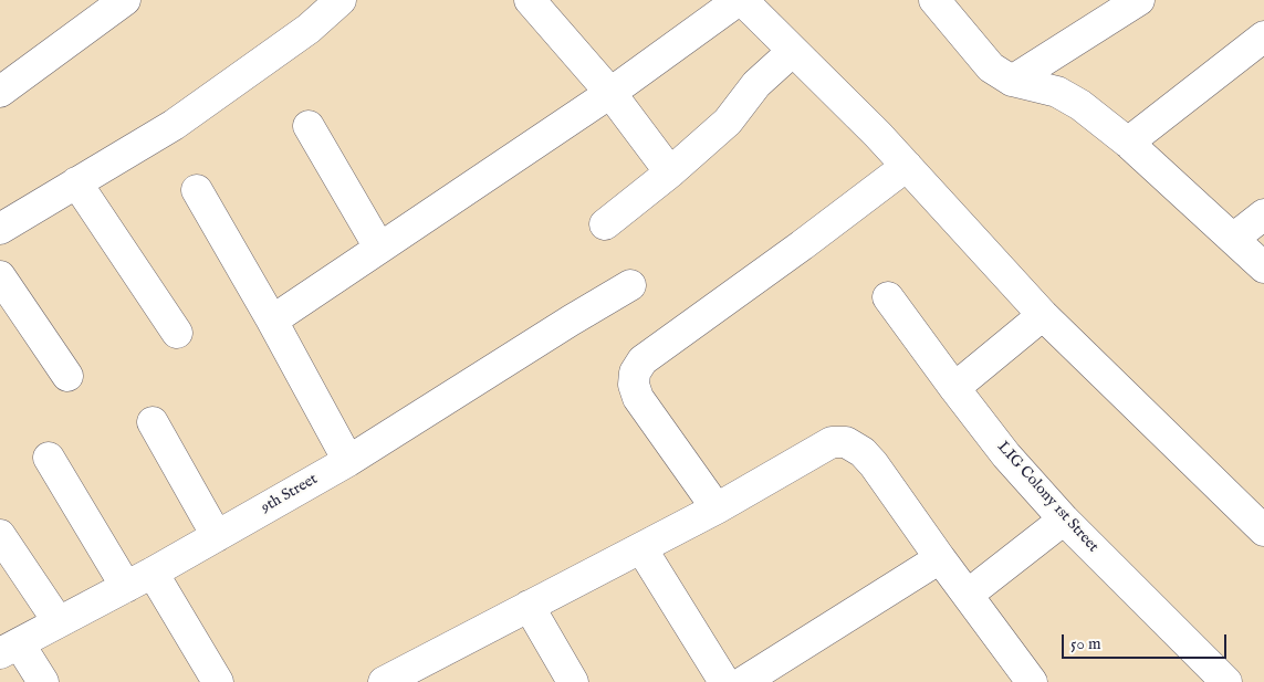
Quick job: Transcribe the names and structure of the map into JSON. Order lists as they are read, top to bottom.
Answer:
{
  "streets": {
    "street": ["9th Street", "LIG Colony 1st Street"]
  },
  "scale_bar": "50 m"
}
